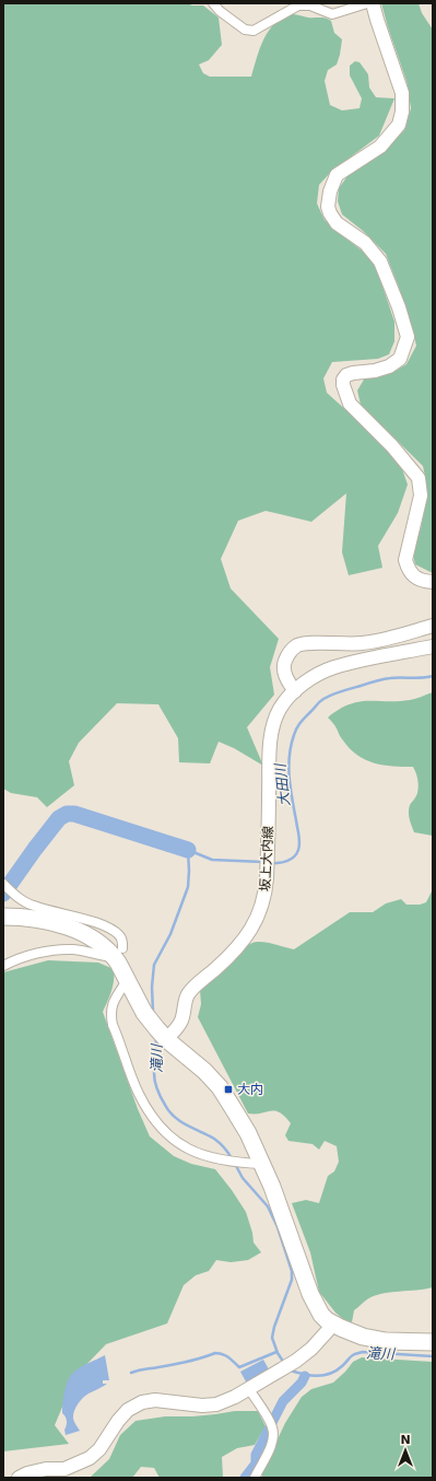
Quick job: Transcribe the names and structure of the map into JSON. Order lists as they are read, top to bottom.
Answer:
{
  "streets": {
    "street": ["坂上大内線"]
  },
  "water": ["大田川", "滝川"],
  "places": {
    "transit": ["大内"]
  },
  "north": "top"
}
